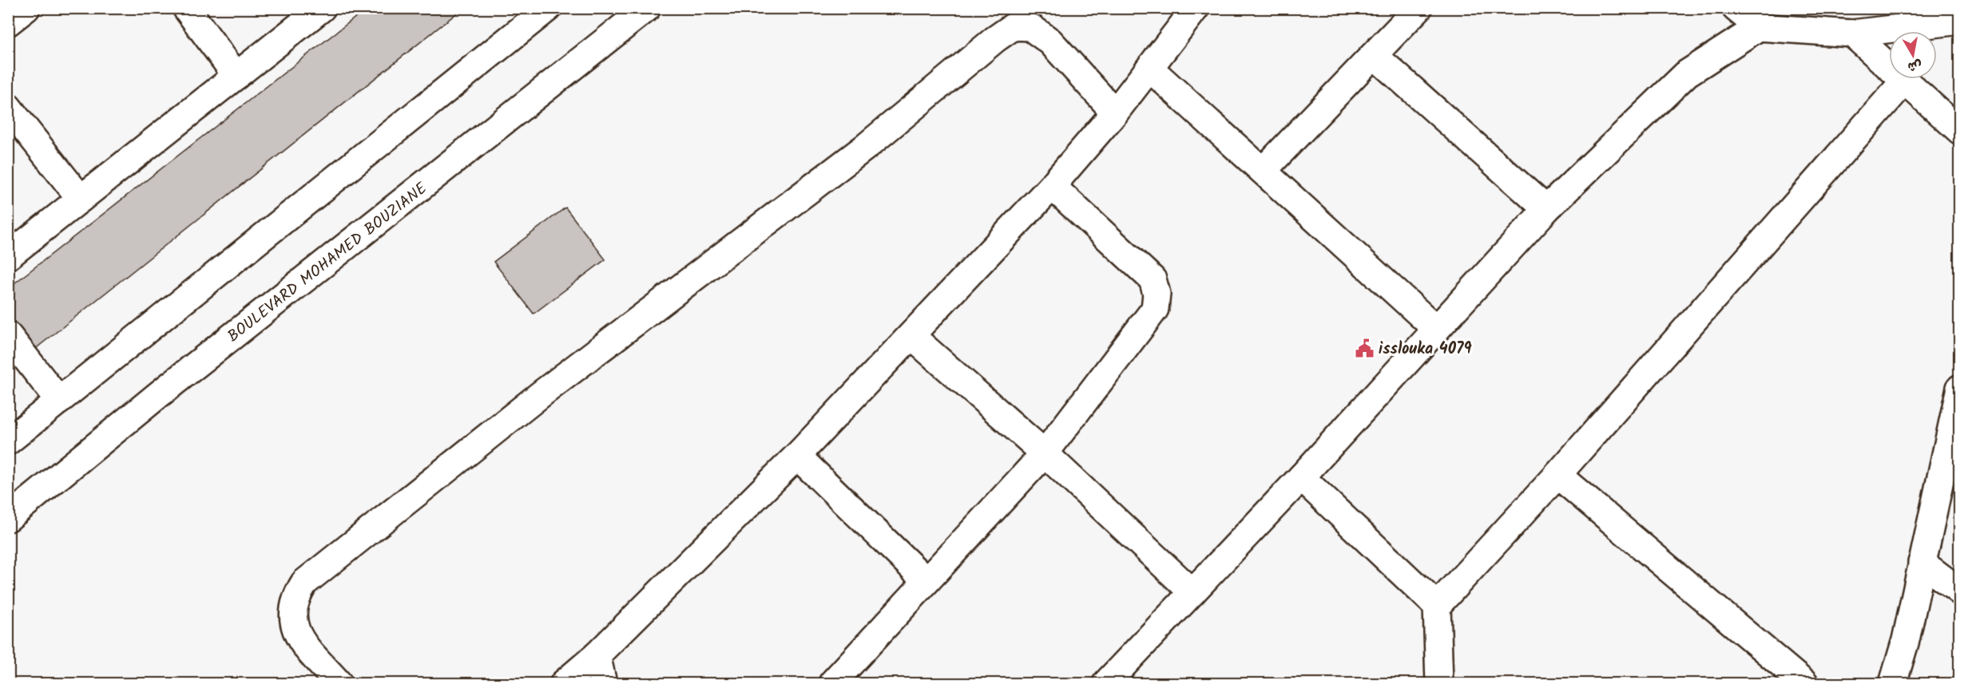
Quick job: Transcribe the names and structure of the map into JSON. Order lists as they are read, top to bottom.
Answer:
{
  "streets": {
    "street": ["BOULEVARD MOHAMED BOUZIANE"]
  },
  "places": {
    "public building": ["isslouka 4079"]
  },
  "north": "bottom"
}
